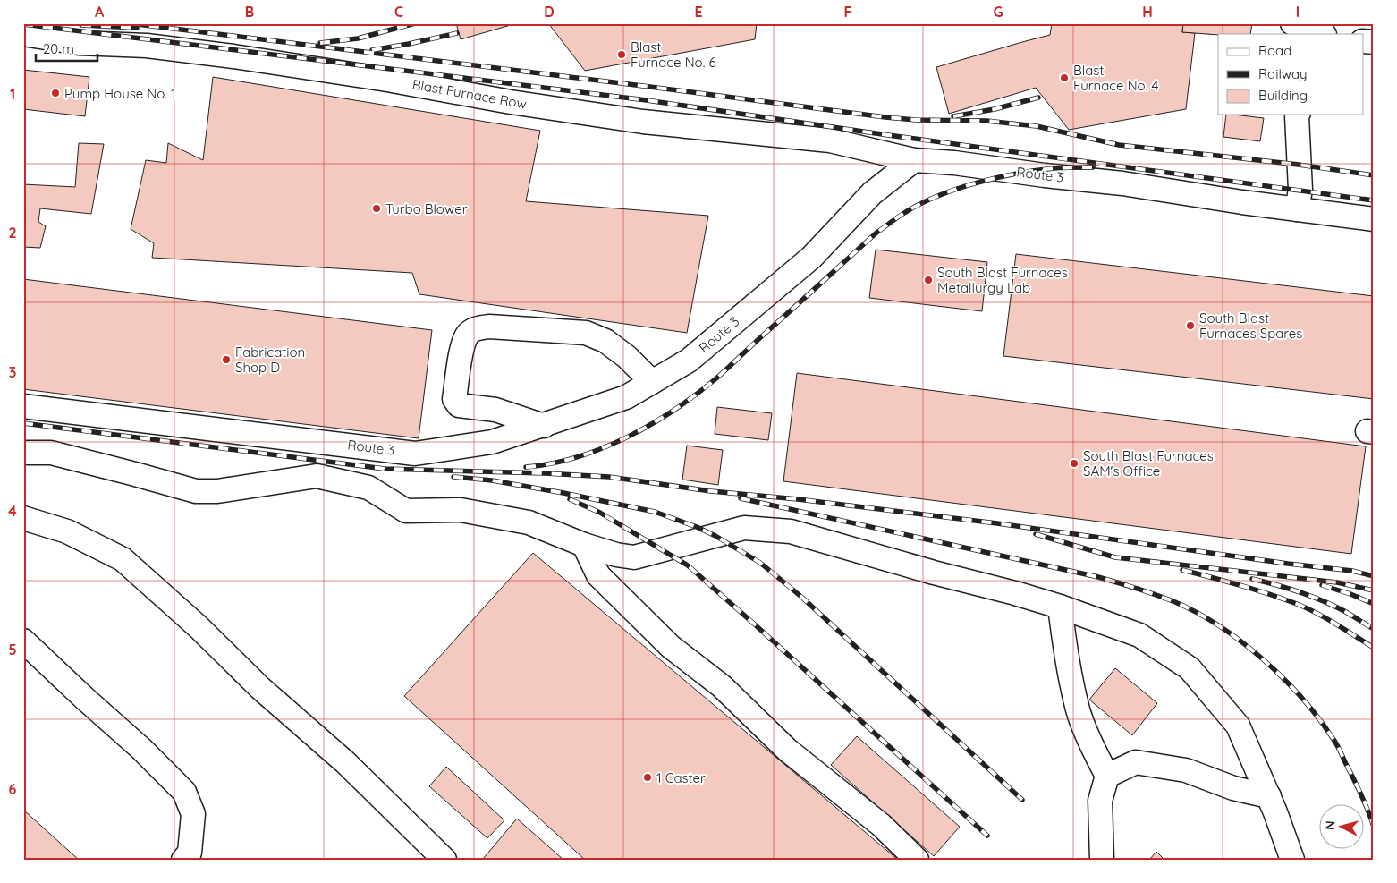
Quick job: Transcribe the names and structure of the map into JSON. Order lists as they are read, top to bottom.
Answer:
{
  "streets": {
    "street": ["Blast Furnace Row", "Route 3"]
  },
  "crossings": [
    ["Blast Furnace Row", "Route 3"]
  ],
  "places": [
    "Blast Furnace No. 6",
    "Blast Furnace No. 4",
    "Pump House No. 1",
    "Turbo Blower",
    "South Blast Furnaces Metallurgy Lab",
    "South Blast Furnaces Spares",
    "Fabrication Shop D",
    "South Blast Furnaces SAM's Office",
    "1 Caster"
  ],
  "legend": ["Road", "Railway", "Building"],
  "scale_bar": "20 m",
  "north": "left",
  "grid": {
    "columns": [
      "A",
      "B",
      "C",
      "D",
      "E",
      "F",
      "G",
      "H",
      "I"
    ],
    "rows": [
      "1",
      "2",
      "3",
      "4",
      "5",
      "6"
    ]
  }
}
